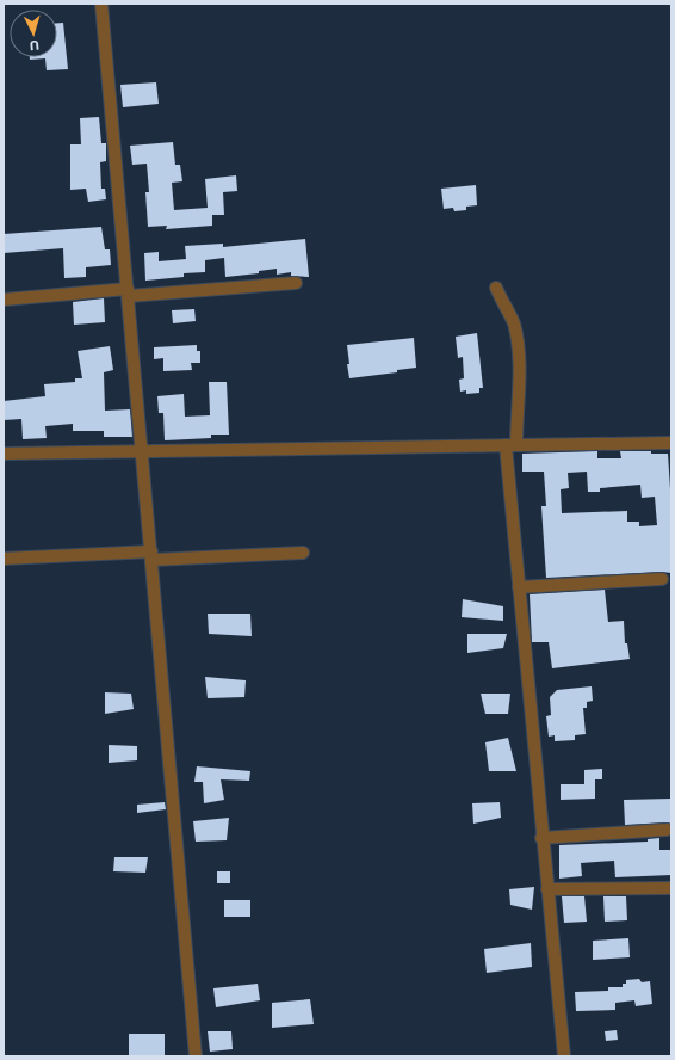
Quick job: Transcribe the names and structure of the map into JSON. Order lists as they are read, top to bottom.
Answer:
{
  "north": "bottom"
}
